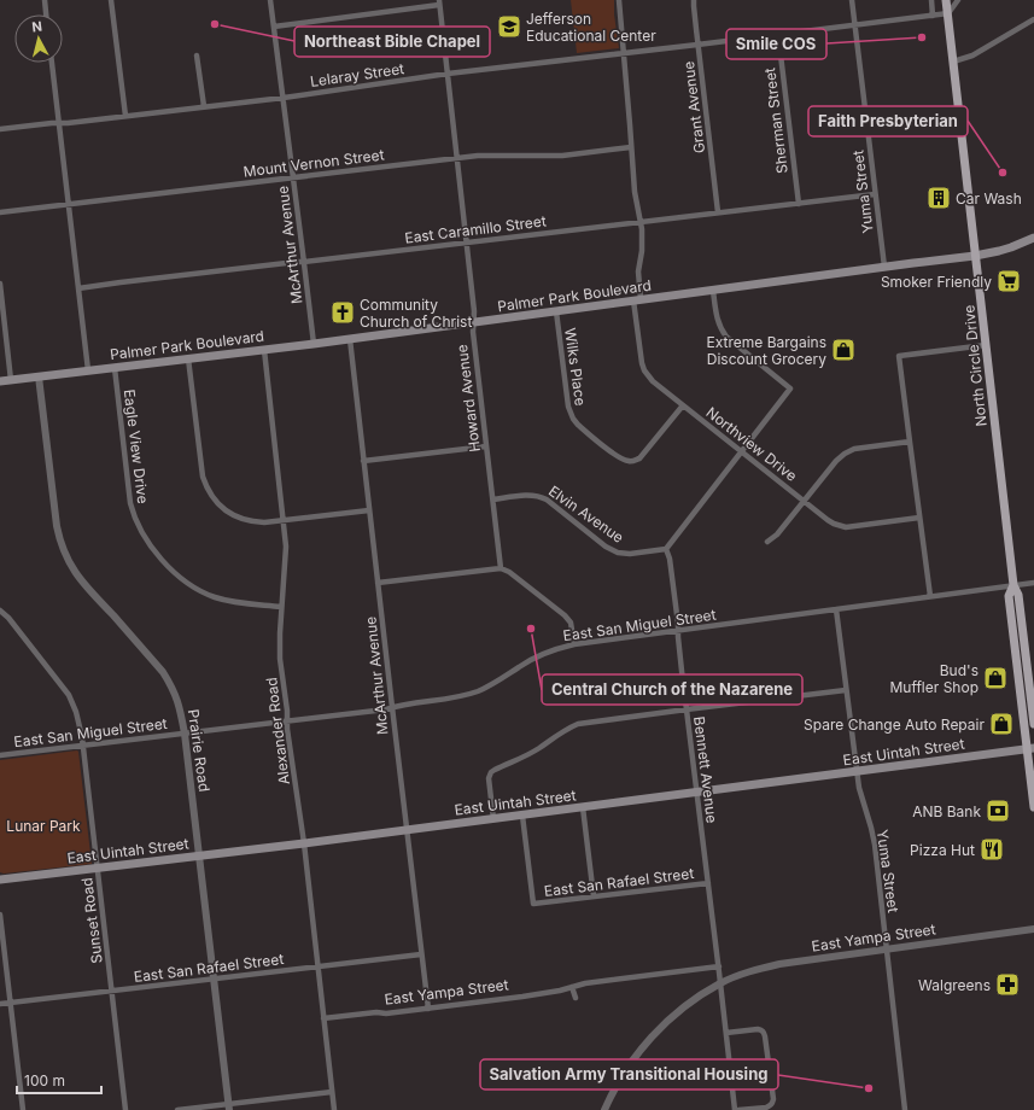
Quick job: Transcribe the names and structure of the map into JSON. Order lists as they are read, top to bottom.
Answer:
{
  "streets": {
    "main road": ["Palmer Park Boulevard", "North Circle Drive", "East Uintah Street"],
    "street": [
      "Lelaray Street",
      "Grant Avenue",
      "Sherman Street",
      "Mount Vernon Street",
      "Yuma Street",
      "East Caramillo Street",
      "McArthur Avenue",
      "Wilks Place",
      "Howard Avenue",
      "Northview Drive",
      "Eagle View Drive",
      "Elvin Avenue",
      "East San Miguel Street",
      "Alexander Road",
      "Prairie Road",
      "Bennett Avenue",
      "East San Rafael Street",
      "Sunset Road",
      "East Yampa Street"
    ]
  },
  "crossings": [
    ["Lelaray Street", "Grant Avenue"],
    ["Lelaray Street", "Sherman Street"],
    ["Lelaray Street", "Yuma Street"],
    ["Lelaray Street", "McArthur Avenue"],
    ["Lelaray Street", "North Circle Drive"],
    ["Lelaray Street", "Howard Avenue"],
    ["Lelaray Street", "Northview Drive"],
    ["Grant Avenue", "East Caramillo Street"],
    ["Sherman Street", "East Caramillo Street"],
    ["Mount Vernon Street", "McArthur Avenue"],
    ["Mount Vernon Street", "Howard Avenue"],
    ["Mount Vernon Street", "Northview Drive"],
    ["Yuma Street", "East Caramillo Street"],
    ["Yuma Street", "Palmer Park Boulevard"],
    ["Yuma Street", "East San Miguel Street"],
    ["Yuma Street", "East Uintah Street"],
    ["Yuma Street", "East Yampa Street"],
    ["East Caramillo Street", "McArthur Avenue"],
    ["East Caramillo Street", "Howard Avenue"],
    ["East Caramillo Street", "Northview Drive"],
    ["McArthur Avenue", "Palmer Park Boulevard"],
    ["McArthur Avenue", "East San Miguel Street"],
    ["McArthur Avenue", "East Uintah Street"],
    ["McArthur Avenue", "East San Rafael Street"],
    ["McArthur Avenue", "East Yampa Street"],
    ["Palmer Park Boulevard", "North Circle Drive"],
    ["Palmer Park Boulevard", "Wilks Place"],
    ["Palmer Park Boulevard", "Howard Avenue"],
    ["Palmer Park Boulevard", "Northview Drive"],
    ["Palmer Park Boulevard", "Eagle View Drive"],
    ["Palmer Park Boulevard", "Alexander Road"],
    ["Palmer Park Boulevard", "Prairie Road"],
    ["North Circle Drive", "East San Miguel Street"],
    ["North Circle Drive", "East Uintah Street"],
    ["Wilks Place", "Northview Drive"],
    ["Howard Avenue", "Elvin Avenue"],
    ["Eagle View Drive", "Alexander Road"],
    ["Elvin Avenue", "Bennett Avenue"],
    ["East San Miguel Street", "Alexander Road"],
    ["East San Miguel Street", "Prairie Road"],
    ["East San Miguel Street", "Bennett Avenue"],
    ["East San Miguel Street", "Sunset Road"],
    ["Alexander Road", "East Uintah Street"],
    ["Alexander Road", "East San Rafael Street"],
    ["Alexander Road", "East Yampa Street"],
    ["Prairie Road", "East Uintah Street"],
    ["Prairie Road", "East San Rafael Street"],
    ["East Uintah Street", "Bennett Avenue"],
    ["East Uintah Street", "East San Rafael Street"],
    ["East Uintah Street", "Sunset Road"],
    ["Bennett Avenue", "East San Rafael Street"],
    ["Bennett Avenue", "East Yampa Street"],
    ["East San Rafael Street", "Sunset Road"]
  ],
  "parks": ["Lunar Park"],
  "places": {
    "other": [
      "Northeast Bible Chapel",
      "Smile COS",
      "Faith Presbyterian",
      "Central Church of the Nazarene",
      "Salvation Army Transitional Housing"
    ],
    "school or university": ["Jefferson Educational Center"],
    "building": ["Car Wash"],
    "supermarket": ["Smoker Friendly"],
    "church": ["Community Church of Christ"],
    "shop": ["Extreme Bargains Discount Grocery", "Bud's Muffler Shop", "Spare Change Auto Repair"],
    "bank": ["ANB Bank"],
    "restaurant": ["Pizza Hut"],
    "pharmacy": ["Walgreens"]
  },
  "scale_bar": "100 m",
  "north": "top"
}
